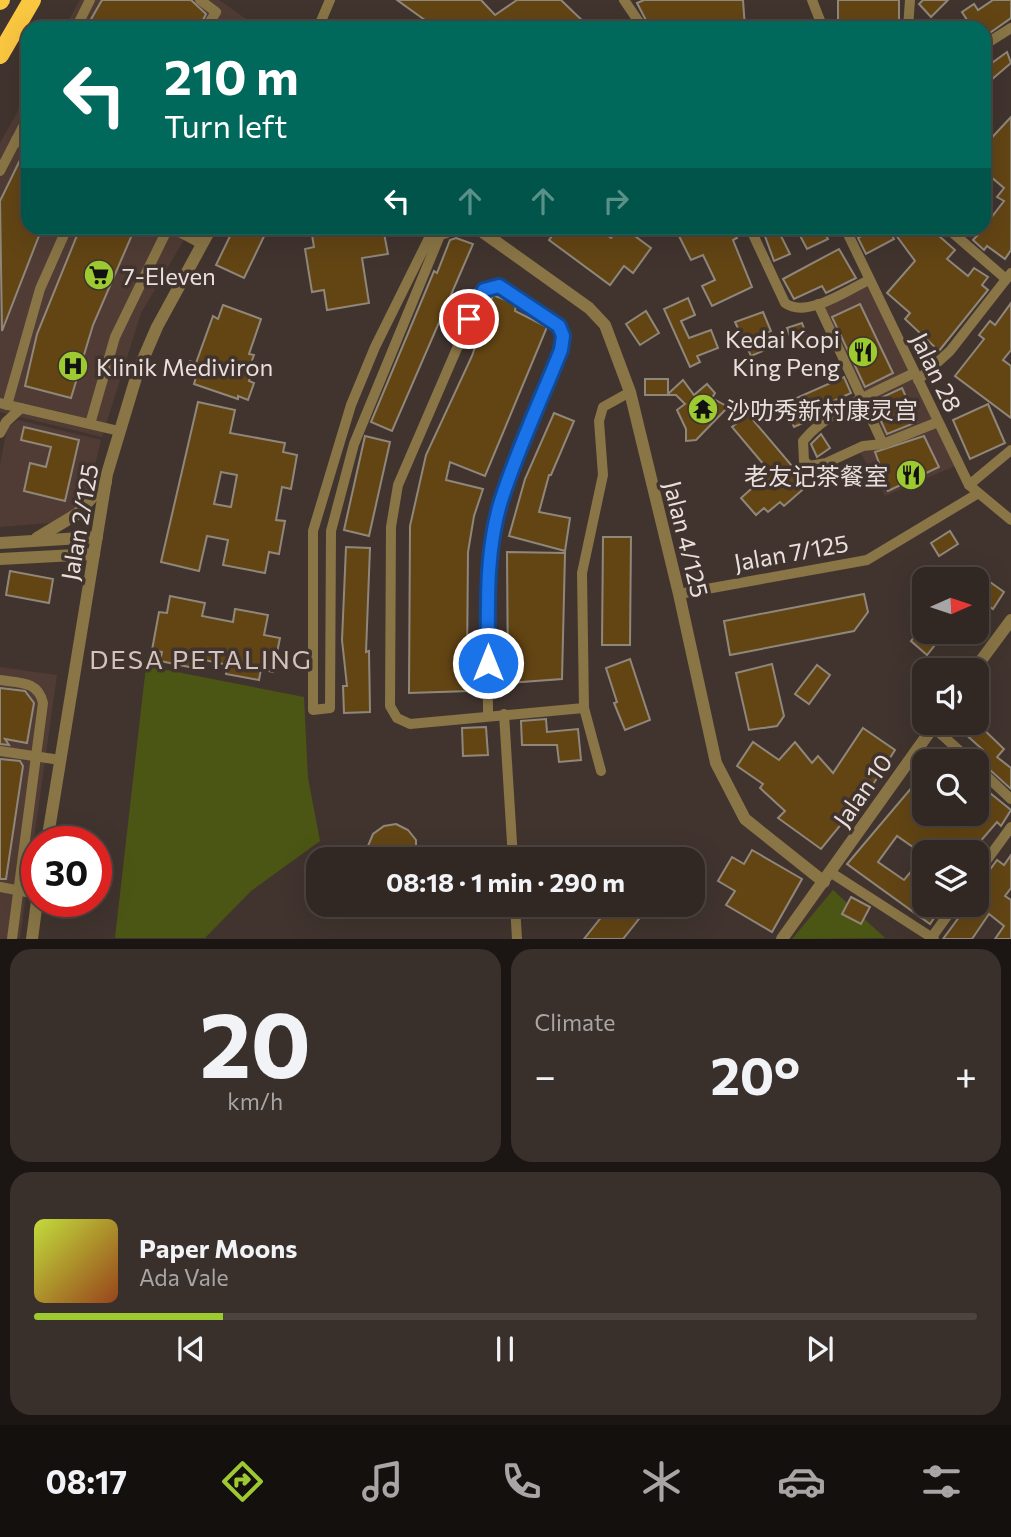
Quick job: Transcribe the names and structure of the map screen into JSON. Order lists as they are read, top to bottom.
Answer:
{
  "streets": {
    "street": [
      "Jalan 28",
      "Jalan 2/125",
      "Jalan 4/125",
      "Jalan 7/125",
      "Jalan 10"
    ]
  },
  "crossings": [
    ["Jalan 28", "Jalan 7/125"],
    ["Jalan 4/125", "Jalan 7/125"],
    ["Jalan 4/125", "Jalan 10"]
  ],
  "districts": ["DESA PETALING"],
  "places": {
    "supermarket": ["7-Eleven"],
    "restaurant": ["Kedai Kopi King Peng", "老友记茶餐室"],
    "hospital": ["Klinik Mediviron"],
    "temple": ["沙叻秀新村康灵宫"]
  },
  "north": "right",
  "page": {
    "turn": ["210 m", "Turn left"],
    "limit": "30",
    "trip": "08:18 · 1 min · 290 m",
    "tile": [
      ["20", "km/h"],
      "Climate"
    ],
    "heat": ["−", "20°", "+"],
    "song": ["Paper Moons", "Ada Vale"],
    "tabs": "08:17"
  }
}
